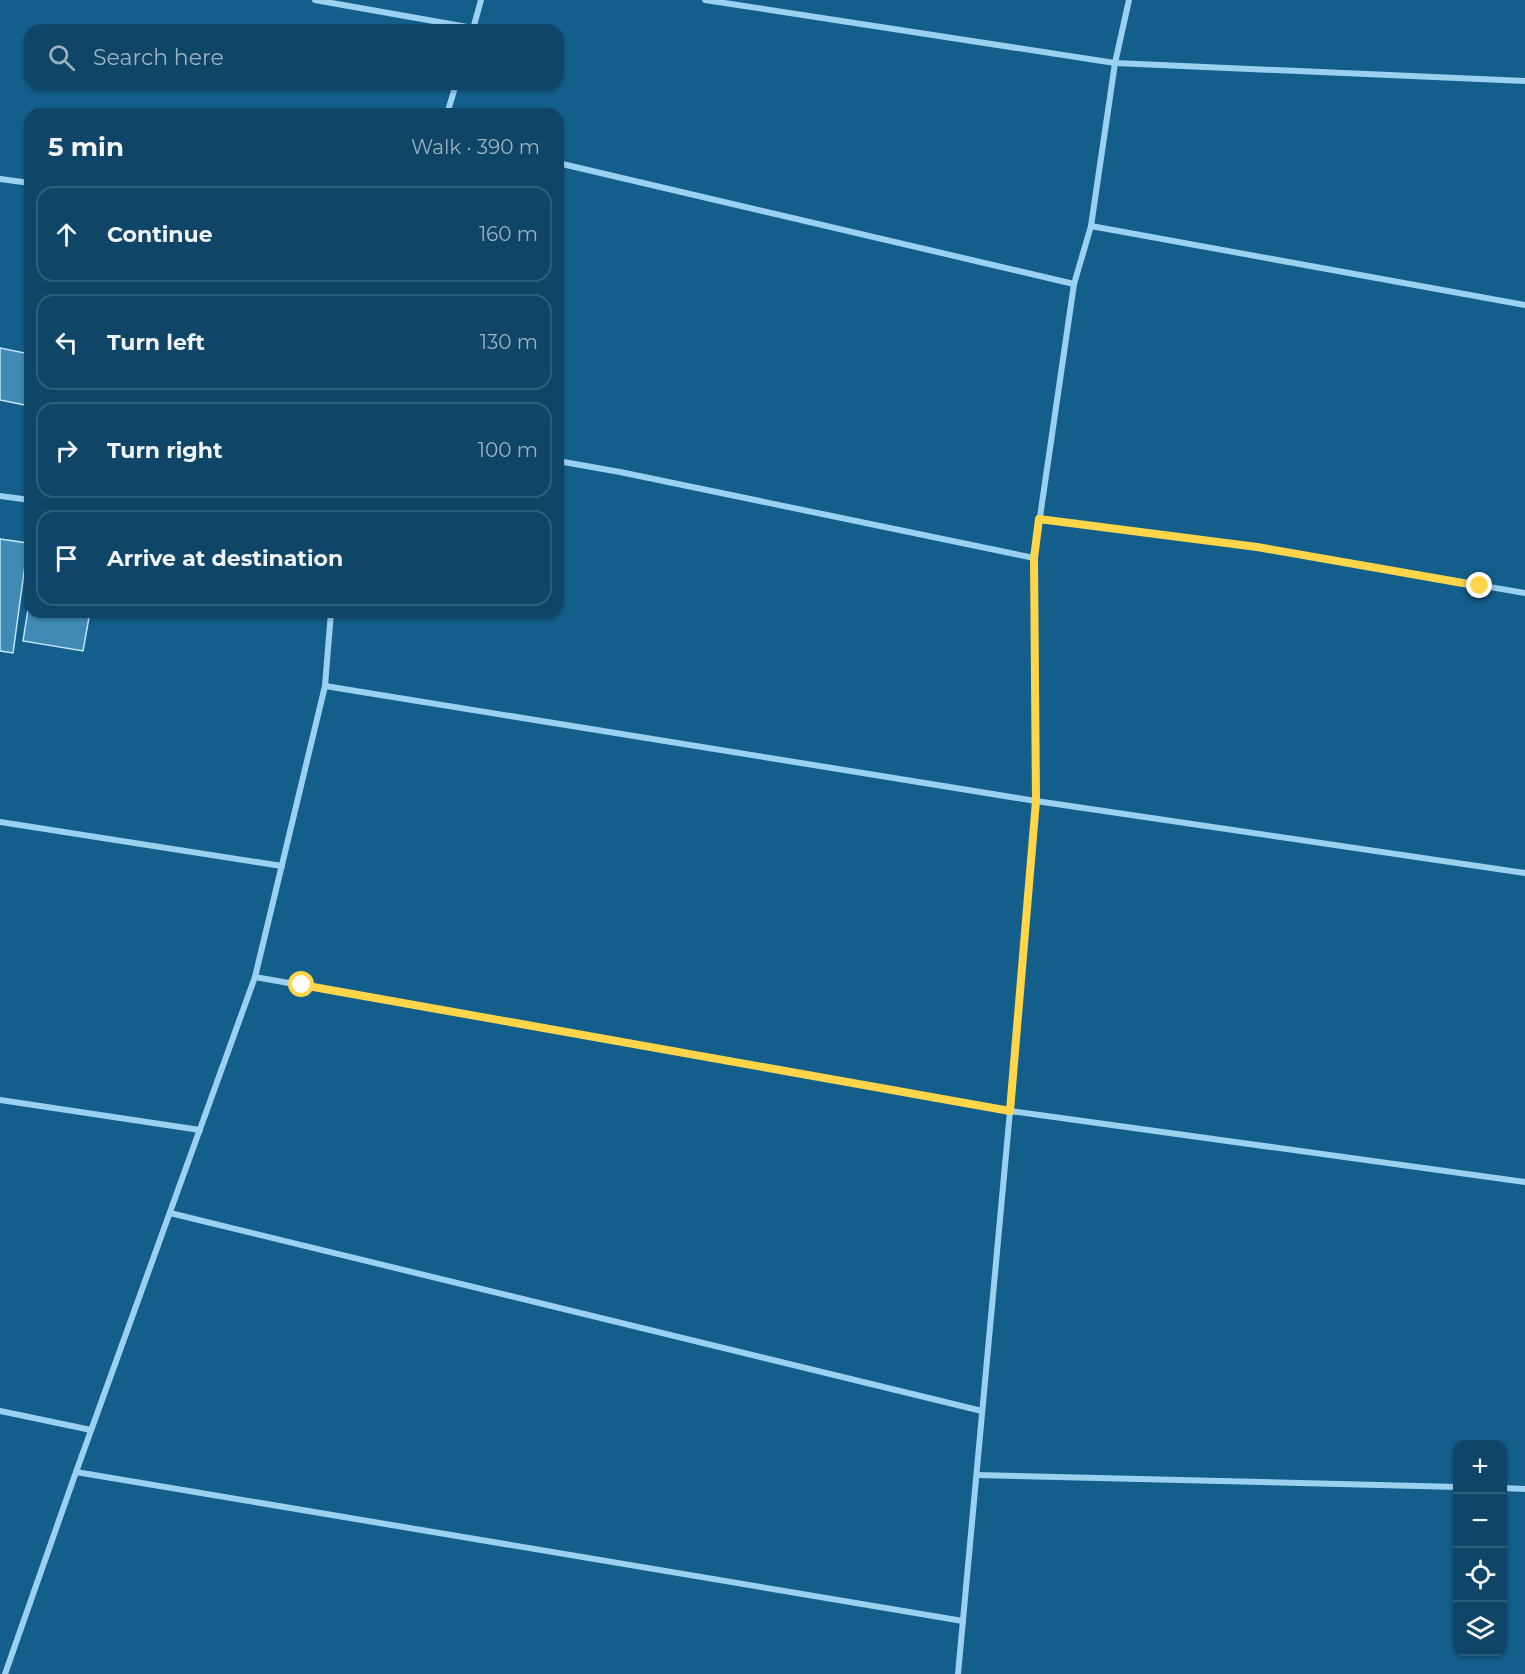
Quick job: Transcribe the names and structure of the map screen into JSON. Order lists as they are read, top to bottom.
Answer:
{
  "page": {
    "search": "Search here",
    "heading": ["5 min", "Walk · 390 m"],
    "list": [
      ["Continue", "160 m"],
      ["Turn left", "130 m"],
      ["Turn right", "100 m"],
      "Arrive at destination"
    ],
    "map_buttons": ["+", "−"]
  }
}
